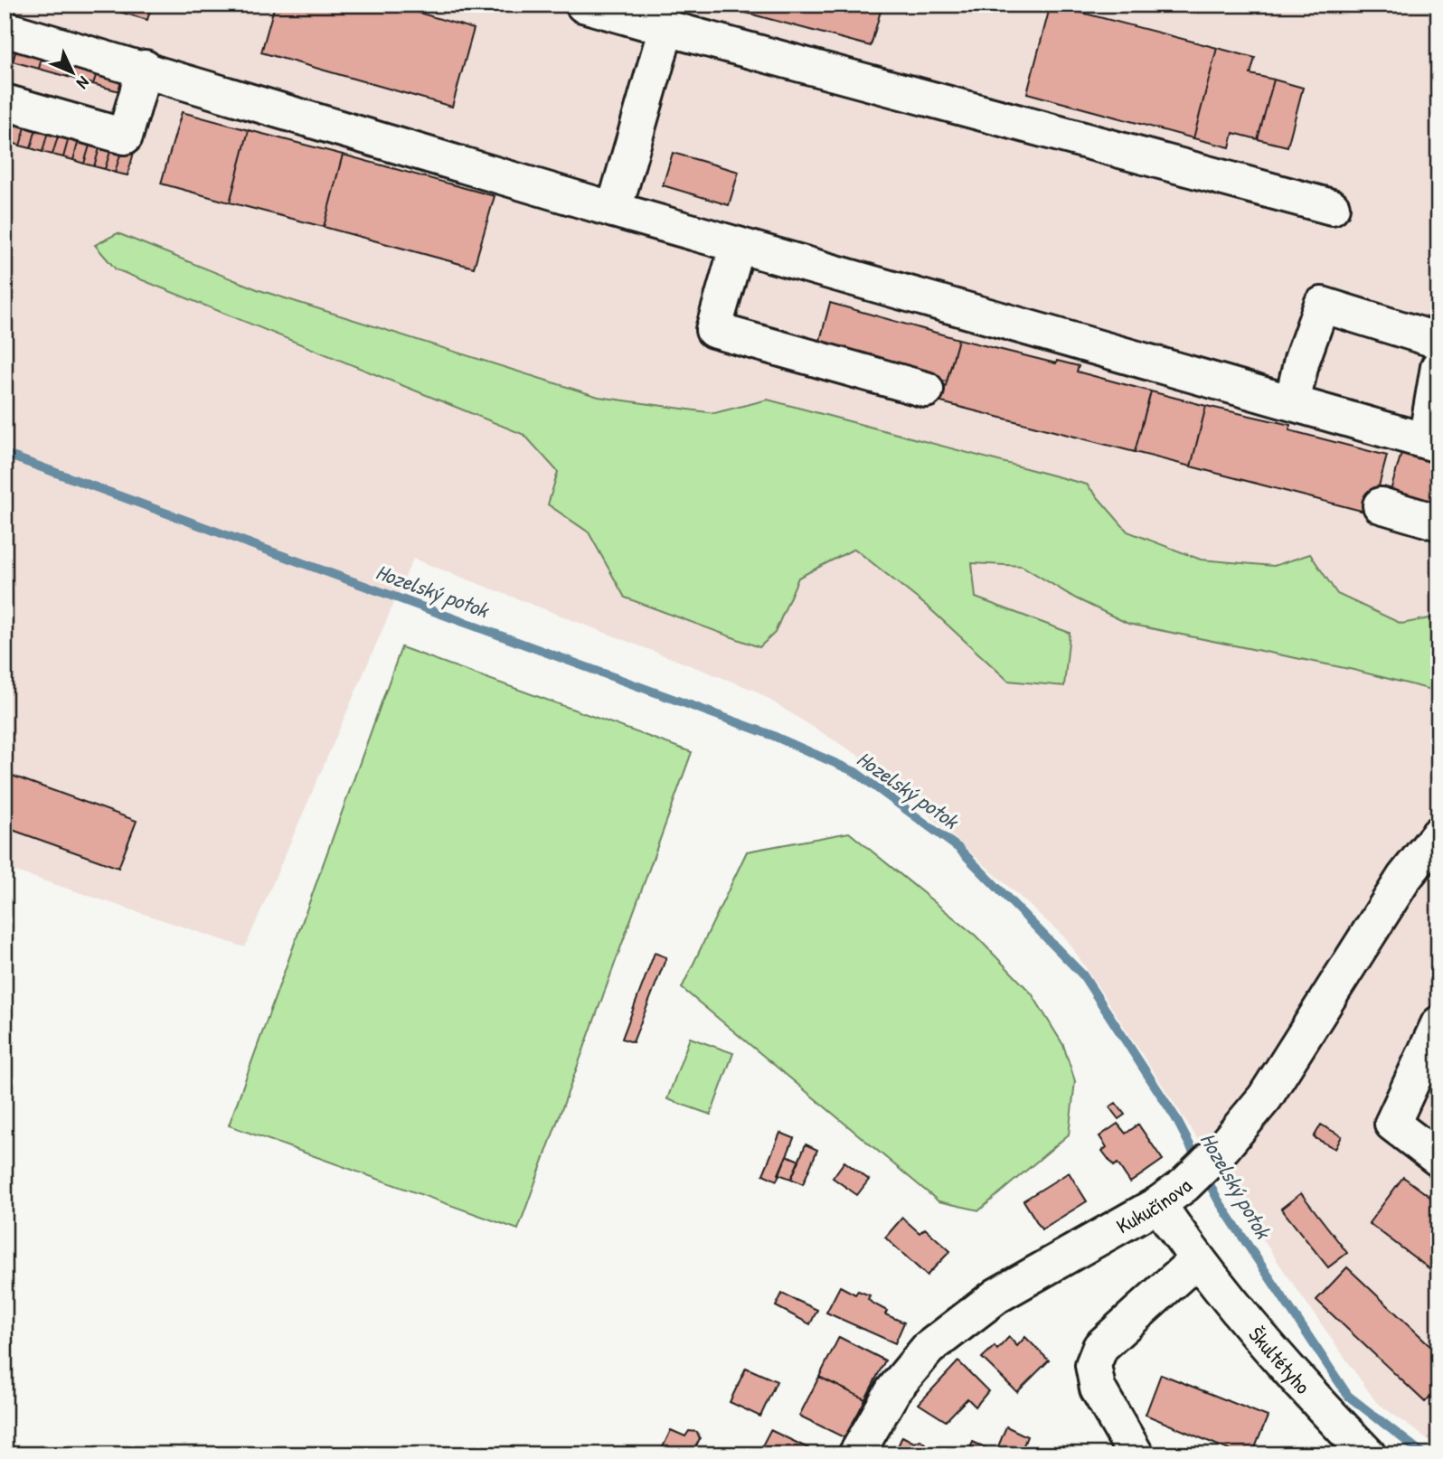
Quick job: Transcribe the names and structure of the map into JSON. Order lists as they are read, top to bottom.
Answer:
{
  "streets": {
    "street": ["Kukučínova", "Škultétyho"]
  },
  "crossings": [
    ["Kukučínova", "Škultétyho"]
  ],
  "water": ["Hozelský potok"],
  "north": "bottom right"
}
